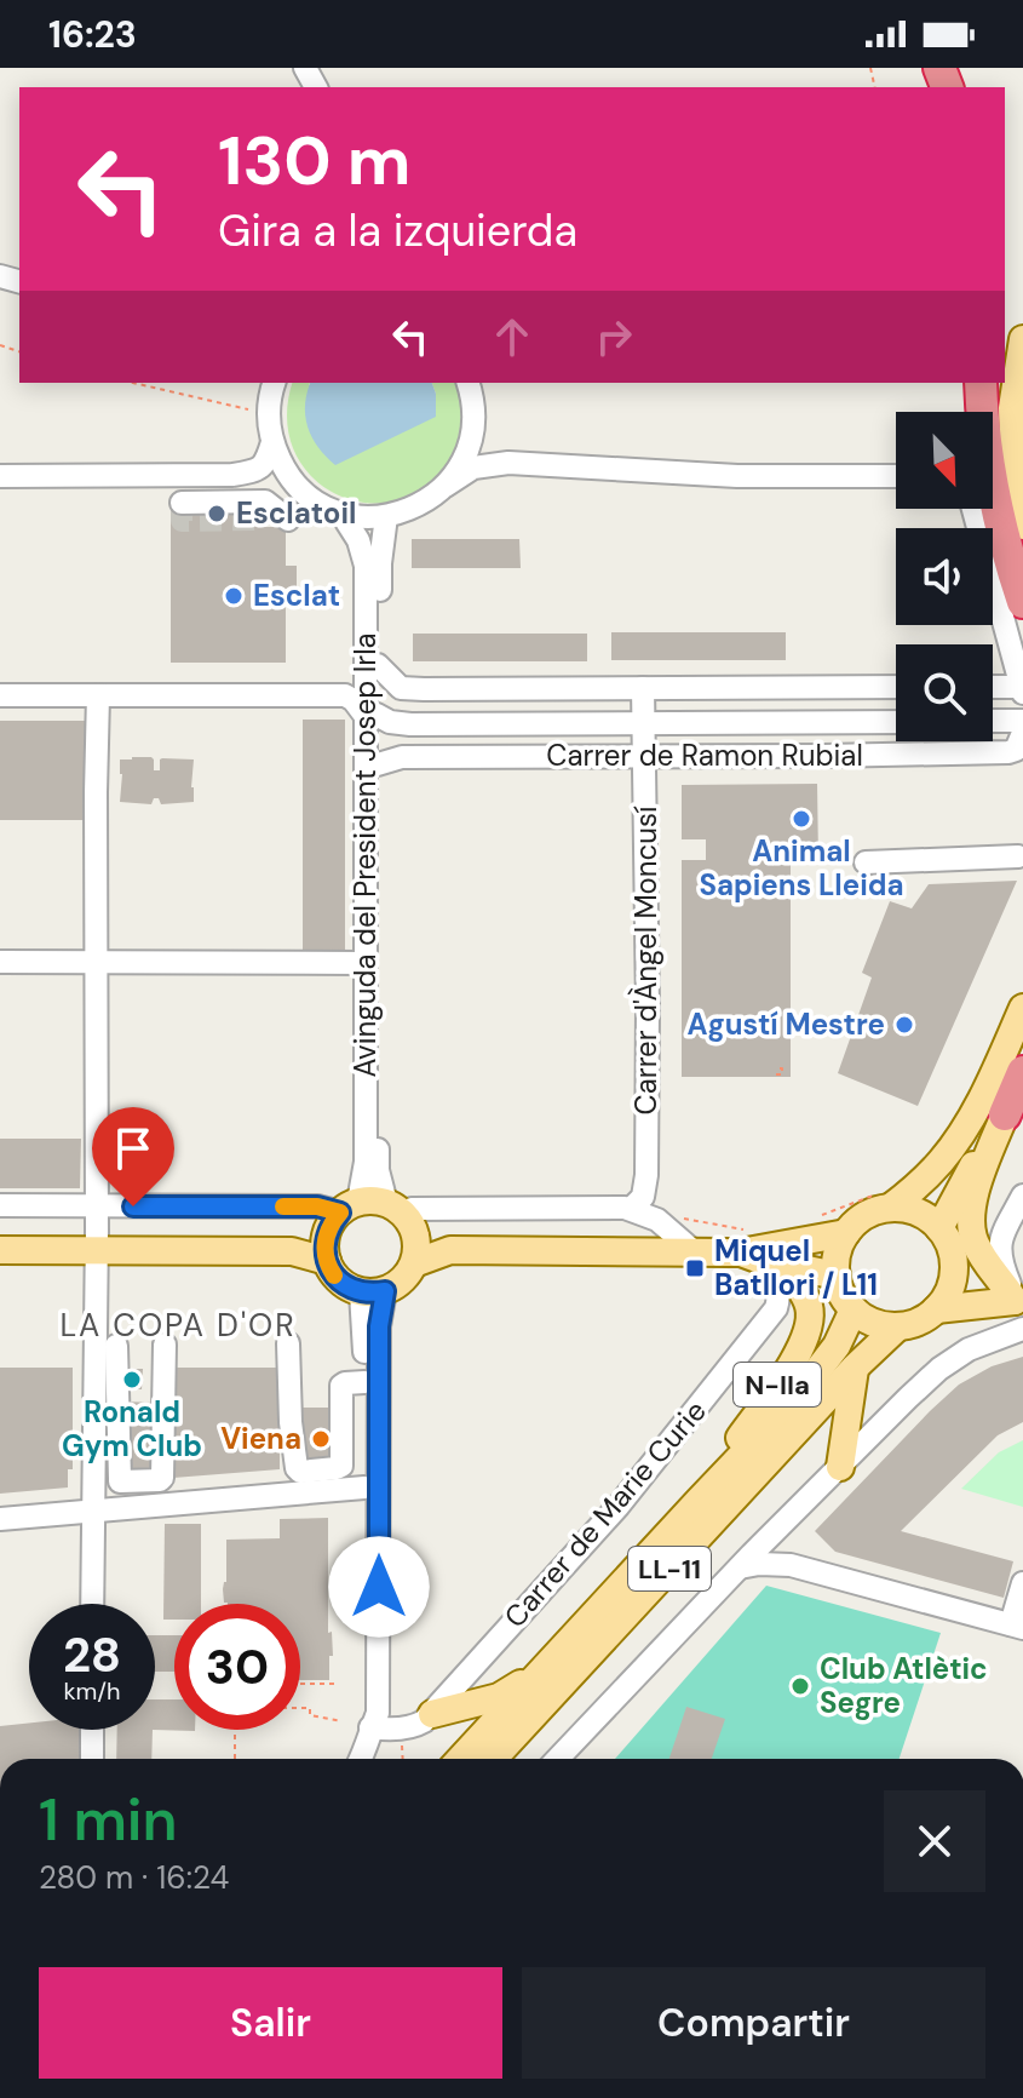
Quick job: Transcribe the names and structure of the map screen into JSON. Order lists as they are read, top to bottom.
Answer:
{
  "streets": {
    "main road": ["N-IIa", "LL-11"],
    "street": [
      "Carrer de Ramon Rubial",
      "Avinguda del President Josep Irla",
      "Carrer d'Àngel Moncusí",
      "Carrer de Marie Curie"
    ]
  },
  "crossings": [
    ["Carrer de Ramon Rubial", "Avinguda del President Josep Irla"],
    ["Carrer de Ramon Rubial", "Carrer d'Àngel Moncusí"],
    ["N-IIa", "Carrer de Marie Curie"],
    ["N-IIa", "LL-11"]
  ],
  "districts": ["LA COPA D'OR"],
  "places": {
    "other": [
      "Esclatoil",
      "Esclat",
      "Animal Sapiens Lleida",
      "Agustí Mestre",
      "Ronald Gym Club",
      "Viena",
      "Club Atlètic Segre"
    ],
    "transit": ["Miquel Batllori / L11"]
  },
  "north": "bottom right",
  "page": {
    "status": "16:23",
    "turn": ["130 m", "Gira a la izquierda"],
    "speed": "28 km/h",
    "limit": "30",
    "heading": ["1 min", "280 m · 16:24"],
    "buttons": ["Salir", "Compartir"]
  }
}
